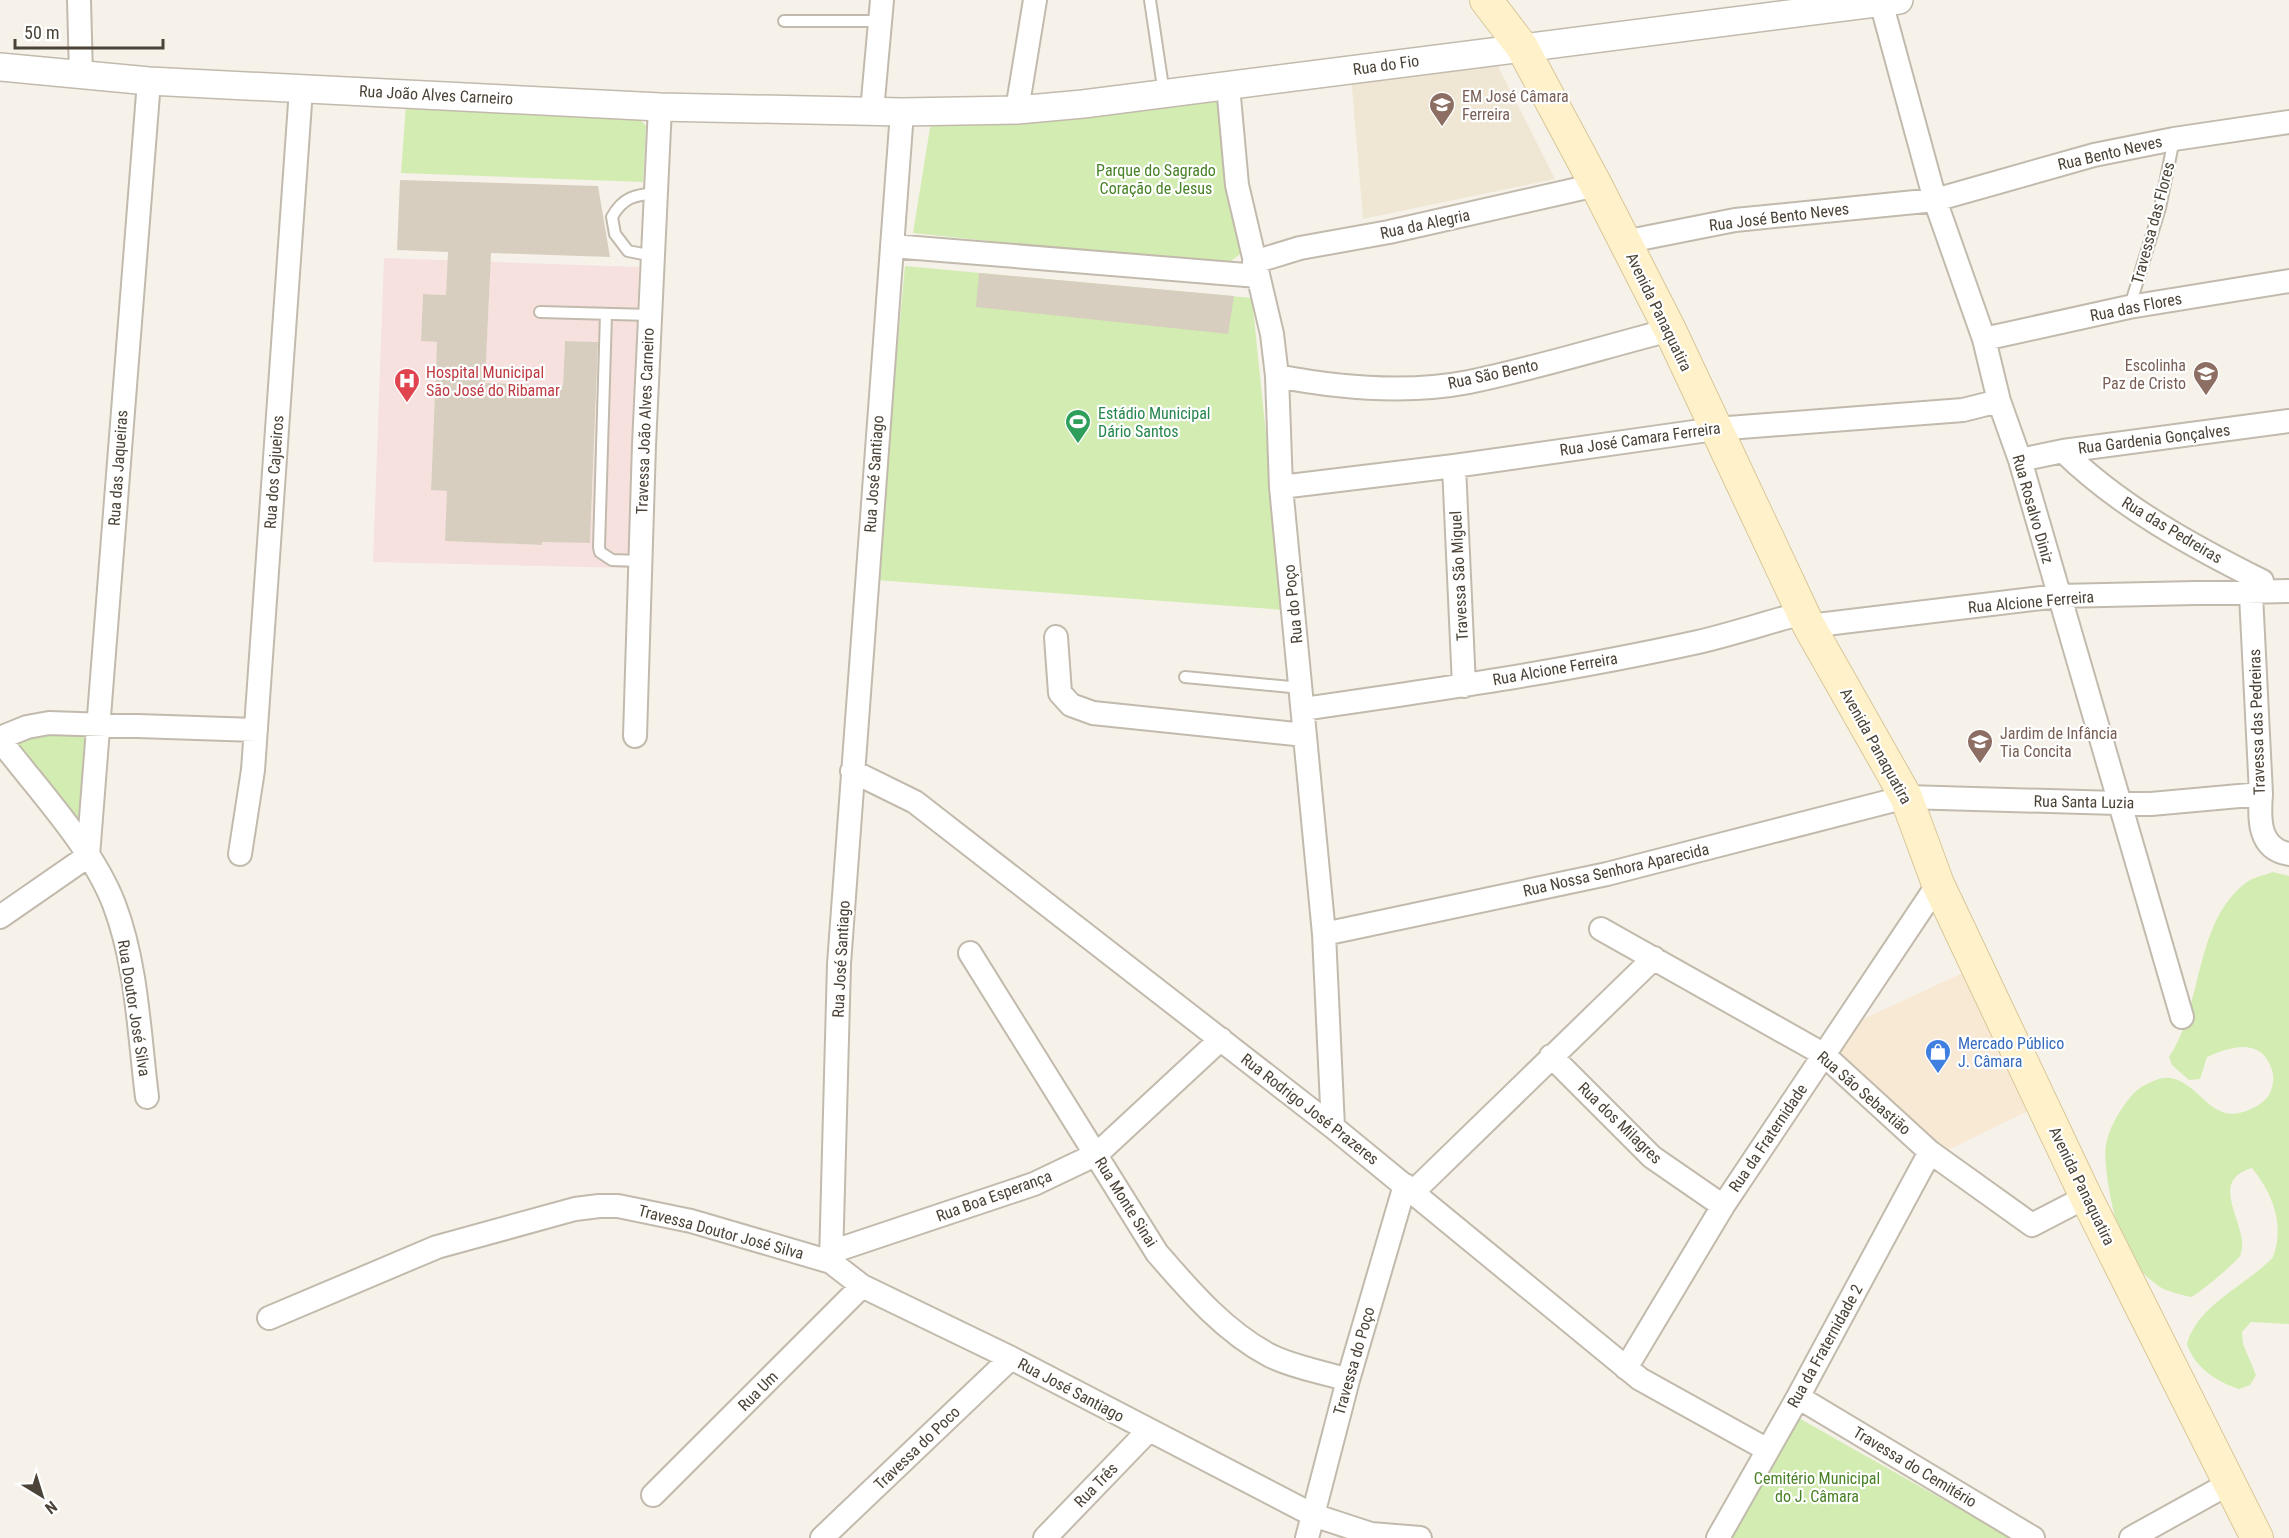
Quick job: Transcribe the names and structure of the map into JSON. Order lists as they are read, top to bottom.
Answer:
{
  "streets": {
    "main road": ["Avenida Panaquatira"],
    "street": [
      "Rua do Fio",
      "Rua João Alves Carneiro",
      "Rua Bento Neves",
      "Rua José Bento Neves",
      "Rua da Alegria",
      "Rua das Flores",
      "Rua São Bento",
      "Travessa João Alves Carneiro",
      "Rua José Camara Ferreira",
      "Rua Gardenia Gonçalves",
      "Rua das Jaqueiras",
      "Rua dos Cajueiros",
      "Rua José Santiago",
      "Rua Rosalvo Diniz",
      "Rua das Pedreiras",
      "Travessa São Miguel",
      "Rua Alcione Ferreira",
      "Rua do Poço",
      "Travessa das Pedreiras",
      "Rua Santa Luzia",
      "Rua Nossa Senhora Aparecida",
      "Rua Doutor José Silva",
      "Rua São Sebastião",
      "Rua Rodrigo José Prazeres",
      "Rua dos Milagres",
      "Rua da Fraternidade",
      "Rua Boa Esperança",
      "Rua Monte Sinai",
      "Travessa Doutor José Silva",
      "Rua da Fraternidade 2",
      "Travessa do Poço",
      "Rua Um",
      "Travessa do Poco",
      "Travessa do Cemitério",
      "Rua Três"
    ],
    "lane": ["Travessa das Flores"]
  },
  "crossings": [
    ["Rua do Fio", "Rua João Alves Carneiro"],
    ["Rua do Fio", "Avenida Panaquatira"],
    ["Rua do Fio", "Rua José Santiago"],
    ["Rua do Fio", "Rua Rosalvo Diniz"],
    ["Rua do Fio", "Rua do Poço"],
    ["Rua João Alves Carneiro", "Travessa João Alves Carneiro"],
    ["Rua João Alves Carneiro", "Rua das Jaqueiras"],
    ["Rua João Alves Carneiro", "Rua dos Cajueiros"],
    ["Rua Bento Neves", "Rua José Bento Neves"],
    ["Rua Bento Neves", "Travessa das Flores"],
    ["Rua Bento Neves", "Rua Rosalvo Diniz"],
    ["Rua José Bento Neves", "Avenida Panaquatira"],
    ["Rua José Bento Neves", "Rua Rosalvo Diniz"],
    ["Travessa das Flores", "Rua das Flores"],
    ["Rua da Alegria", "Avenida Panaquatira"],
    ["Rua da Alegria", "Rua do Poço"],
    ["Rua das Flores", "Rua Rosalvo Diniz"],
    ["Avenida Panaquatira", "Rua São Bento"],
    ["Avenida Panaquatira", "Rua José Camara Ferreira"],
    ["Avenida Panaquatira", "Rua Alcione Ferreira"],
    ["Avenida Panaquatira", "Rua Santa Luzia"],
    ["Avenida Panaquatira", "Rua Nossa Senhora Aparecida"],
    ["Avenida Panaquatira", "Rua São Sebastião"],
    ["Avenida Panaquatira", "Rua da Fraternidade"],
    ["Rua São Bento", "Rua do Poço"],
    ["Rua José Camara Ferreira", "Rua Rosalvo Diniz"],
    ["Rua José Camara Ferreira", "Travessa São Miguel"],
    ["Rua José Camara Ferreira", "Rua do Poço"],
    ["Rua Gardenia Gonçalves", "Rua Rosalvo Diniz"],
    ["Rua Gardenia Gonçalves", "Rua das Pedreiras"],
    ["Rua das Jaqueiras", "Rua Doutor José Silva"],
    ["Rua José Santiago", "Rua Rodrigo José Prazeres"],
    ["Rua José Santiago", "Rua Boa Esperança"],
    ["Rua José Santiago", "Travessa Doutor José Silva"],
    ["Rua José Santiago", "Travessa do Poço"],
    ["Rua José Santiago", "Rua Um"],
    ["Rua José Santiago", "Travessa do Poco"],
    ["Rua José Santiago", "Rua Três"],
    ["Rua Rosalvo Diniz", "Rua Alcione Ferreira"],
    ["Rua Rosalvo Diniz", "Rua Santa Luzia"],
    ["Rua das Pedreiras", "Rua Alcione Ferreira"],
    ["Rua das Pedreiras", "Travessa das Pedreiras"],
    ["Travessa São Miguel", "Rua Alcione Ferreira"],
    ["Rua Alcione Ferreira", "Rua do Poço"],
    ["Rua Alcione Ferreira", "Travessa das Pedreiras"],
    ["Rua do Poço", "Rua Nossa Senhora Aparecida"],
    ["Rua do Poço", "Rua Rodrigo José Prazeres"],
    ["Travessa das Pedreiras", "Rua Santa Luzia"],
    ["Rua Santa Luzia", "Rua Nossa Senhora Aparecida"],
    ["Rua São Sebastião", "Rua da Fraternidade"],
    ["Rua São Sebastião", "Rua da Fraternidade 2"],
    ["Rua São Sebastião", "Travessa do Poço"],
    ["Rua Rodrigo José Prazeres", "Rua da Fraternidade"],
    ["Rua Rodrigo José Prazeres", "Rua Boa Esperança"],
    ["Rua Rodrigo José Prazeres", "Rua da Fraternidade 2"],
    ["Rua Rodrigo José Prazeres", "Travessa do Poço"],
    ["Rua dos Milagres", "Rua da Fraternidade"],
    ["Rua dos Milagres", "Travessa do Poço"],
    ["Rua Boa Esperança", "Rua Monte Sinai"],
    ["Rua Boa Esperança", "Travessa Doutor José Silva"],
    ["Rua Monte Sinai", "Travessa do Poço"],
    ["Rua da Fraternidade 2", "Travessa do Cemitério"]
  ],
  "parks": ["Parque do Sagrado Coração de Jesus", "Cemitério Municipal do J. Câmara"],
  "places": {
    "school or university": ["EM José Câmara Ferreira", "Escolinha Paz de Cristo", "Jardim de Infância Tia Concita"],
    "hospital": ["Hospital Municipal São José do Ribamar"],
    "sports": ["Estádio Municipal Dário Santos"],
    "shop": ["Mercado Público J. Câmara"]
  },
  "scale_bar": "50 m",
  "north": "bottom right"
}
